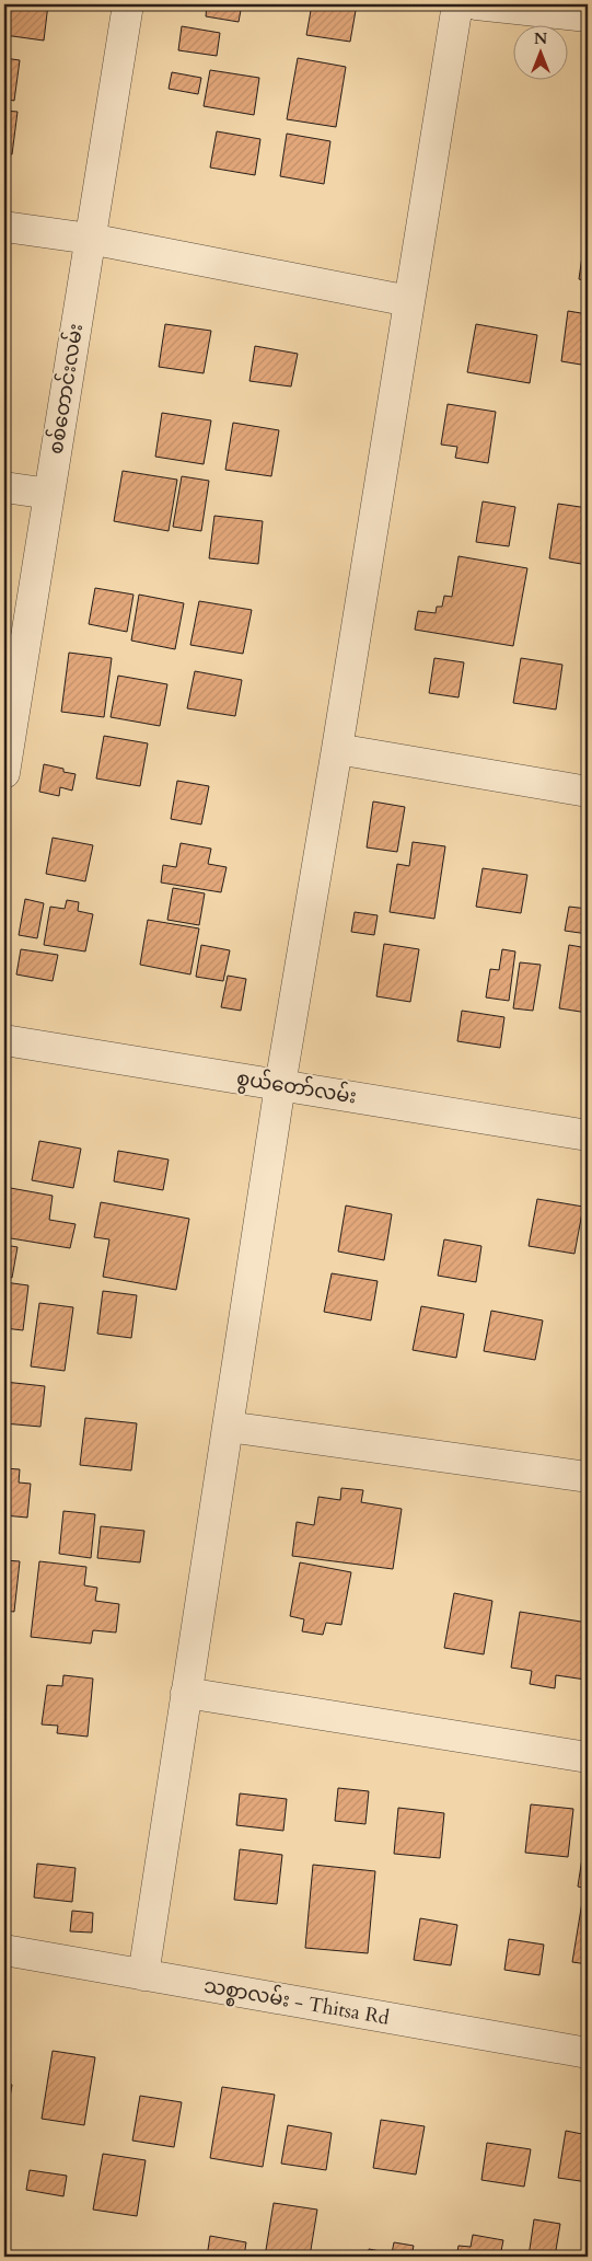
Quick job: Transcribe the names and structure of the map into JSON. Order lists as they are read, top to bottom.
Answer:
{
  "streets": {
    "street": ["စစ်တောင်းလမ်း", "စွယ်တော်လမ်း", "သစ္စာလမ်း - Thitsa Rd"]
  },
  "north": "top"
}
